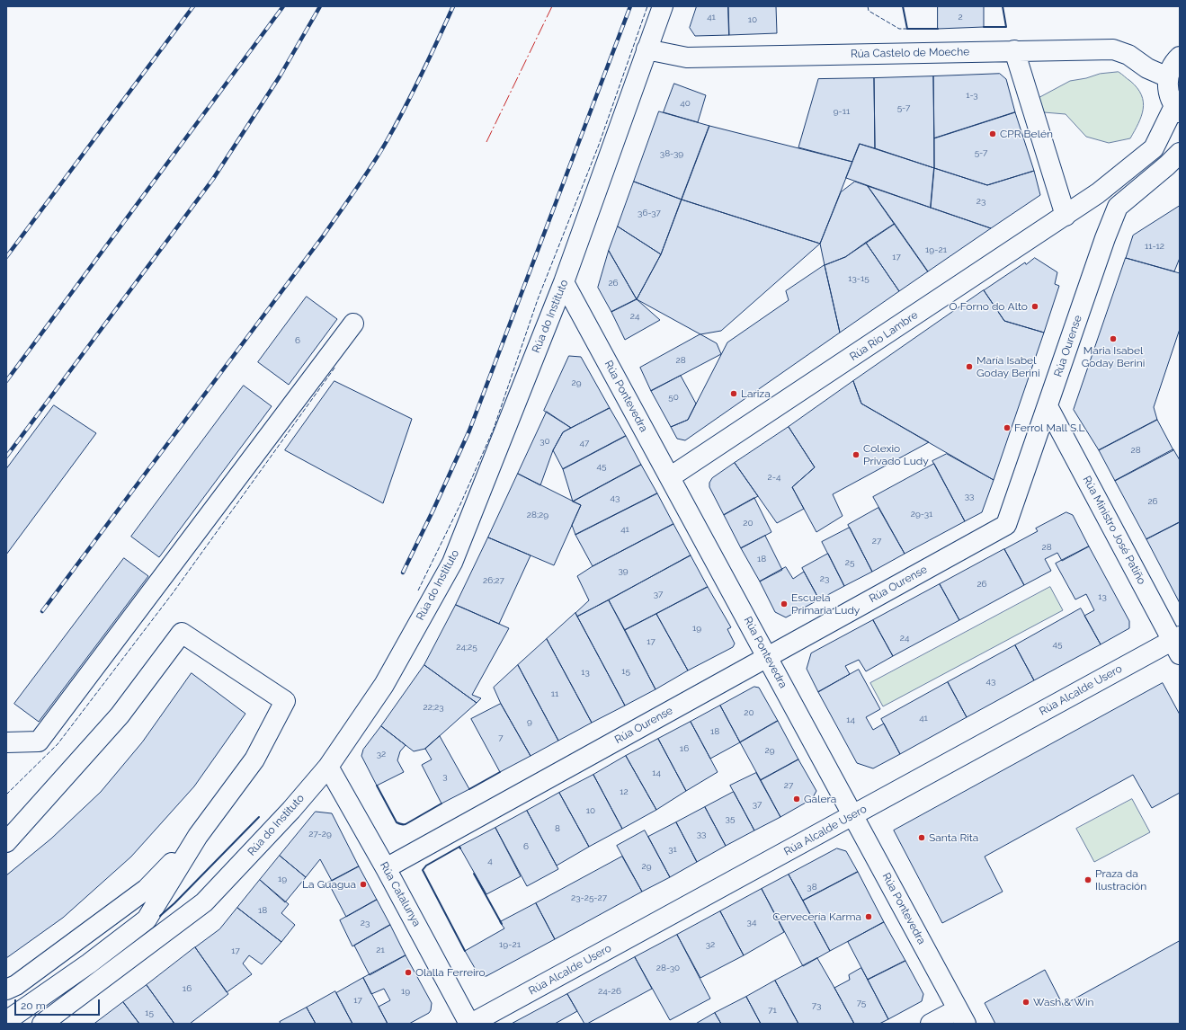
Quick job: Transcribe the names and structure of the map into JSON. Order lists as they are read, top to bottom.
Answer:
{
  "streets": {
    "street": [
      "Rúa Castelo de Moeche",
      "Rúa do Instituto",
      "Rúa Río Lambre",
      "Rúa Ourense",
      "Rúa Pontevedra",
      "Rúa Ministro José Patiño",
      "Rúa Alcalde Usero",
      "Rúa Catalunya"
    ]
  },
  "crossings": [
    ["Rúa Castelo de Moeche", "Rúa do Instituto"],
    ["Rúa do Instituto", "Rúa Pontevedra"],
    ["Rúa do Instituto", "Rúa Catalunya"],
    ["Rúa Río Lambre", "Rúa Pontevedra"],
    ["Rúa Ourense", "Rúa Pontevedra"],
    ["Rúa Ourense", "Rúa Ministro José Patiño"],
    ["Rúa Ourense", "Rúa Catalunya"],
    ["Rúa Pontevedra", "Rúa Alcalde Usero"],
    ["Rúa Ministro José Patiño", "Rúa Alcalde Usero"],
    ["Rúa Alcalde Usero", "Rúa Catalunya"]
  ],
  "places": [
    "CPR Belén",
    "O Forno do Alto",
    "Maria Isabel Goday Berini",
    "María Isabel Goday Berini",
    "Lariza",
    "Ferrol Mall S.L",
    "Colexio Privado Ludy",
    "Escuela Primaria Ludy",
    "Galera",
    "Santa Rita",
    "Praza da Ilustración",
    "La Guagua",
    "Cervecería Karma",
    "Olalla Ferreiro",
    "Wash & Win"
  ],
  "house_numbers": [
    "41",
    "2",
    "10",
    "1-3",
    "40",
    "5-7",
    "9-11",
    "5-7",
    "38-39",
    "23",
    "36-37",
    "11-12",
    "19-21",
    "17",
    "13-15",
    "26",
    "24",
    "6",
    "28",
    "29",
    "50",
    "30",
    "47",
    "28",
    "45",
    "2-4",
    "33",
    "43",
    "26",
    "29-31",
    "28;29",
    "20",
    "41",
    "27",
    "28",
    "18",
    "25",
    "39",
    "23",
    "26;27",
    "26",
    "37",
    "13",
    "19",
    "24",
    "17",
    "45",
    "24;25",
    "15",
    "13",
    "43",
    "11",
    "22;23",
    "20",
    "41",
    "14",
    "9",
    "18",
    "7",
    "16",
    "29",
    "32",
    "14",
    "3",
    "27",
    "12",
    "37",
    "10",
    "35",
    "8",
    "27-29",
    "33",
    "6",
    "31",
    "4",
    "29",
    "19",
    "38",
    "23-25-27",
    "18",
    "34",
    "23",
    "19-21",
    "32",
    "21",
    "17",
    "28-30",
    "16",
    "19",
    "24-26",
    "17",
    "75",
    "73",
    "71",
    "15"
  ],
  "scale_bar": "20 m"
}
